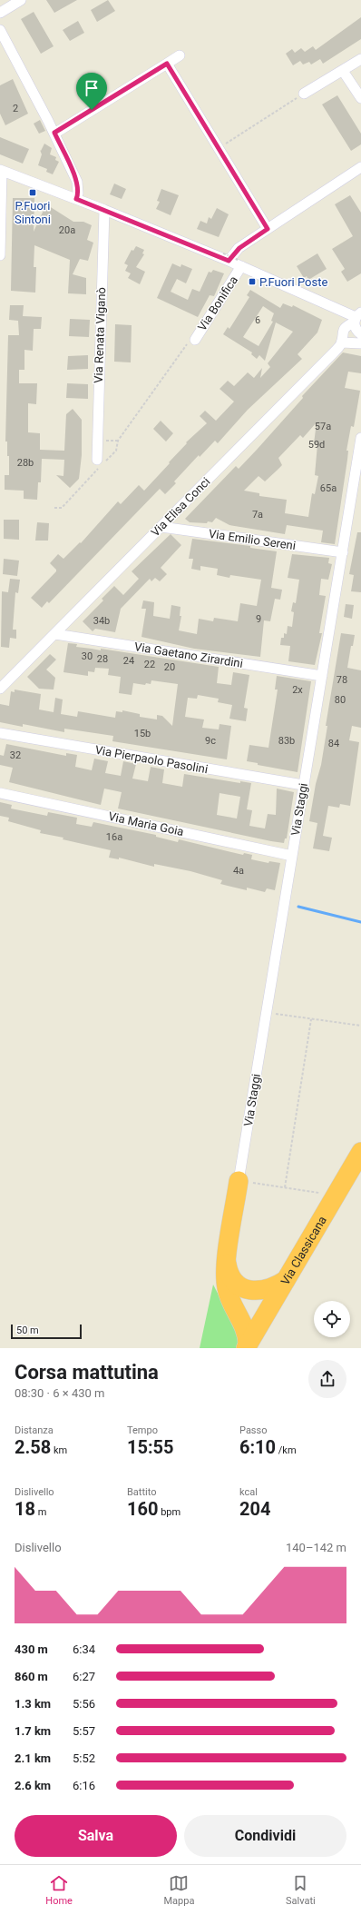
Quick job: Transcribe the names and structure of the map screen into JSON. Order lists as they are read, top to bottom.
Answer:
{
  "streets": {
    "highway": ["Via Classicana"],
    "street": [
      "Via Bonifica",
      "Via Renata Viganò",
      "Via Elisa Conci",
      "Via Emilio Sereni",
      "Via Gaetano Zirardini",
      "Via Pierpaolo Pasolini",
      "Via Staggi",
      "Via Maria Goia"
    ]
  },
  "crossings": [
    ["Via Bonifica", "Via Renata Viganò"],
    ["Via Bonifica", "Via Elisa Conci"],
    ["Via Elisa Conci", "Via Emilio Sereni"],
    ["Via Elisa Conci", "Via Gaetano Zirardini"],
    ["Via Emilio Sereni", "Via Staggi"],
    ["Via Gaetano Zirardini", "Via Staggi"],
    ["Via Pierpaolo Pasolini", "Via Staggi"],
    ["Via Staggi", "Via Maria Goia"]
  ],
  "places": {
    "transit": ["P.Fuori Sintoni", "P.Fuori Poste"]
  },
  "house_numbers": [
    "2",
    "20a",
    "6",
    "57a",
    "59d",
    "28b",
    "65a",
    "7a",
    "9",
    "34b",
    "30",
    "28",
    "24",
    "22",
    "20",
    "78",
    "2x",
    "80",
    "15b",
    "9c",
    "83b",
    "84",
    "32",
    "16a",
    "4a"
  ],
  "scale_bar": "50 m",
  "page": {
    "scale": "50 m",
    "heading": ["Corsa mattutina", "08:30 · 6 × 430 m"],
    "stats": [
      ["Distanza", "2.58 km"],
      ["Tempo", "15:55"],
      ["Passo", "6:10 /km"],
      ["Dislivello", "18 m"],
      ["Battito", "160 bpm"],
      ["kcal", "204"]
    ],
    "chart": ["Dislivello", "140–142 m"],
    "list": [
      {
        "name": "430 m",
        "note": "6:34"
      },
      {
        "name": "860 m",
        "note": "6:27"
      },
      {
        "name": "1.3 km",
        "note": "5:56"
      },
      {
        "name": "1.7 km",
        "note": "5:57"
      },
      {
        "name": "2.1 km",
        "note": "5:52"
      },
      {
        "name": "2.6 km",
        "note": "6:16"
      }
    ],
    "buttons": ["Salva", "Condividi"],
    "tabs": ["Home", "Mappa", "Salvati"]
  }
}
